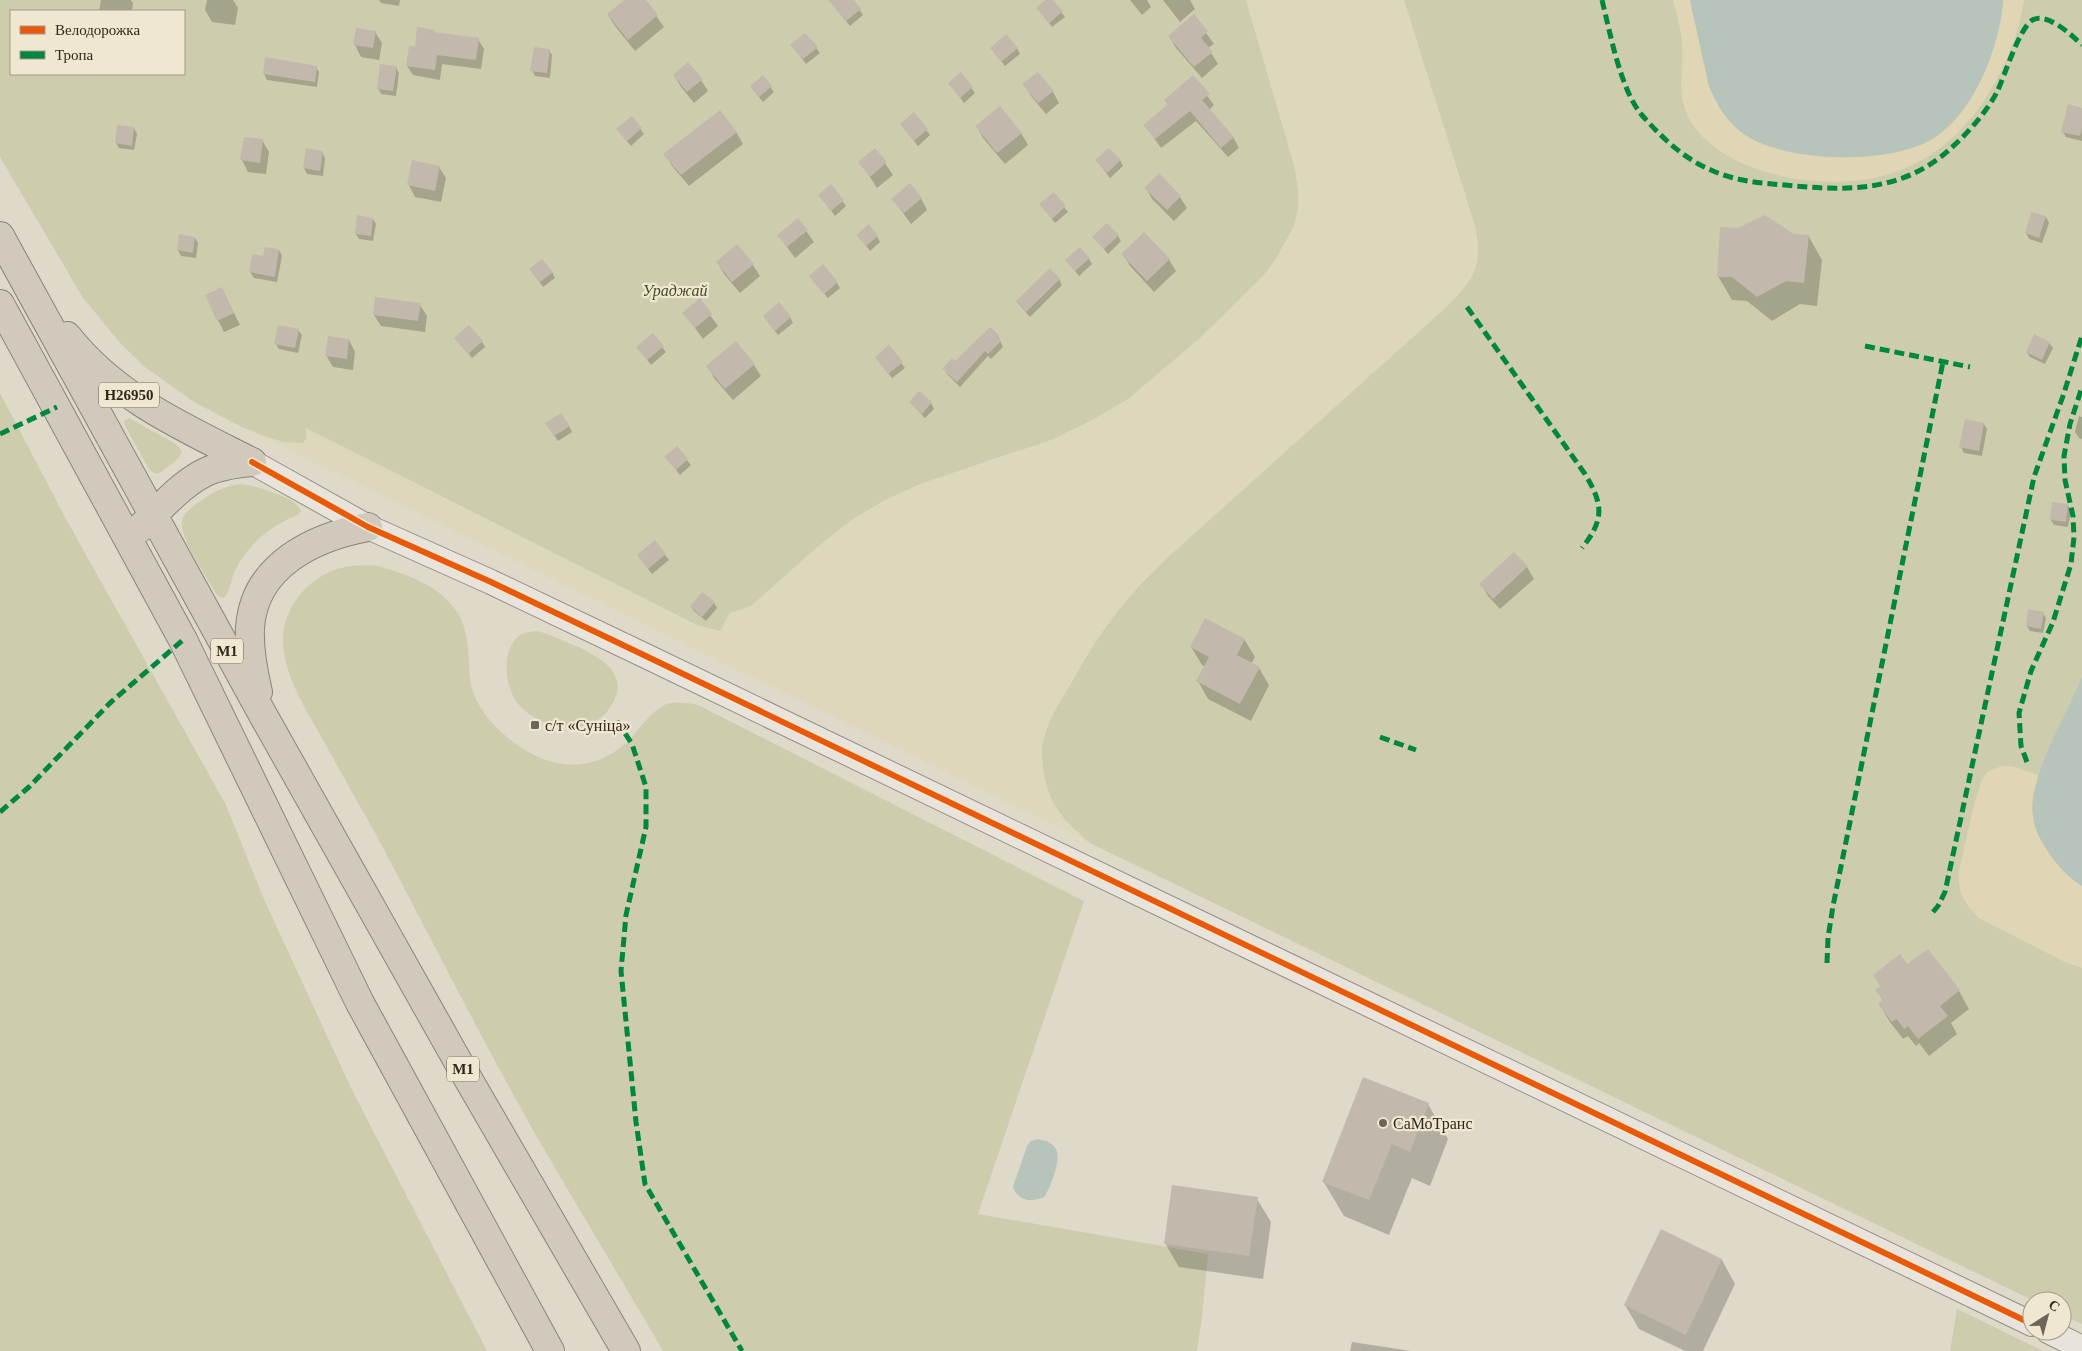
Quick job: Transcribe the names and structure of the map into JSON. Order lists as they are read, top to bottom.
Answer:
{
  "streets": {
    "highway": ["Н26950", "М1"]
  },
  "crossings": [
    ["Н26950", "М1"]
  ],
  "parks": ["Ураджай"],
  "places": {
    "transit": ["с/т «Суніца»"],
    "other": ["СаМоТранс"]
  },
  "legend": ["Велодорожка", "Тропа"],
  "north": "top right"
}
